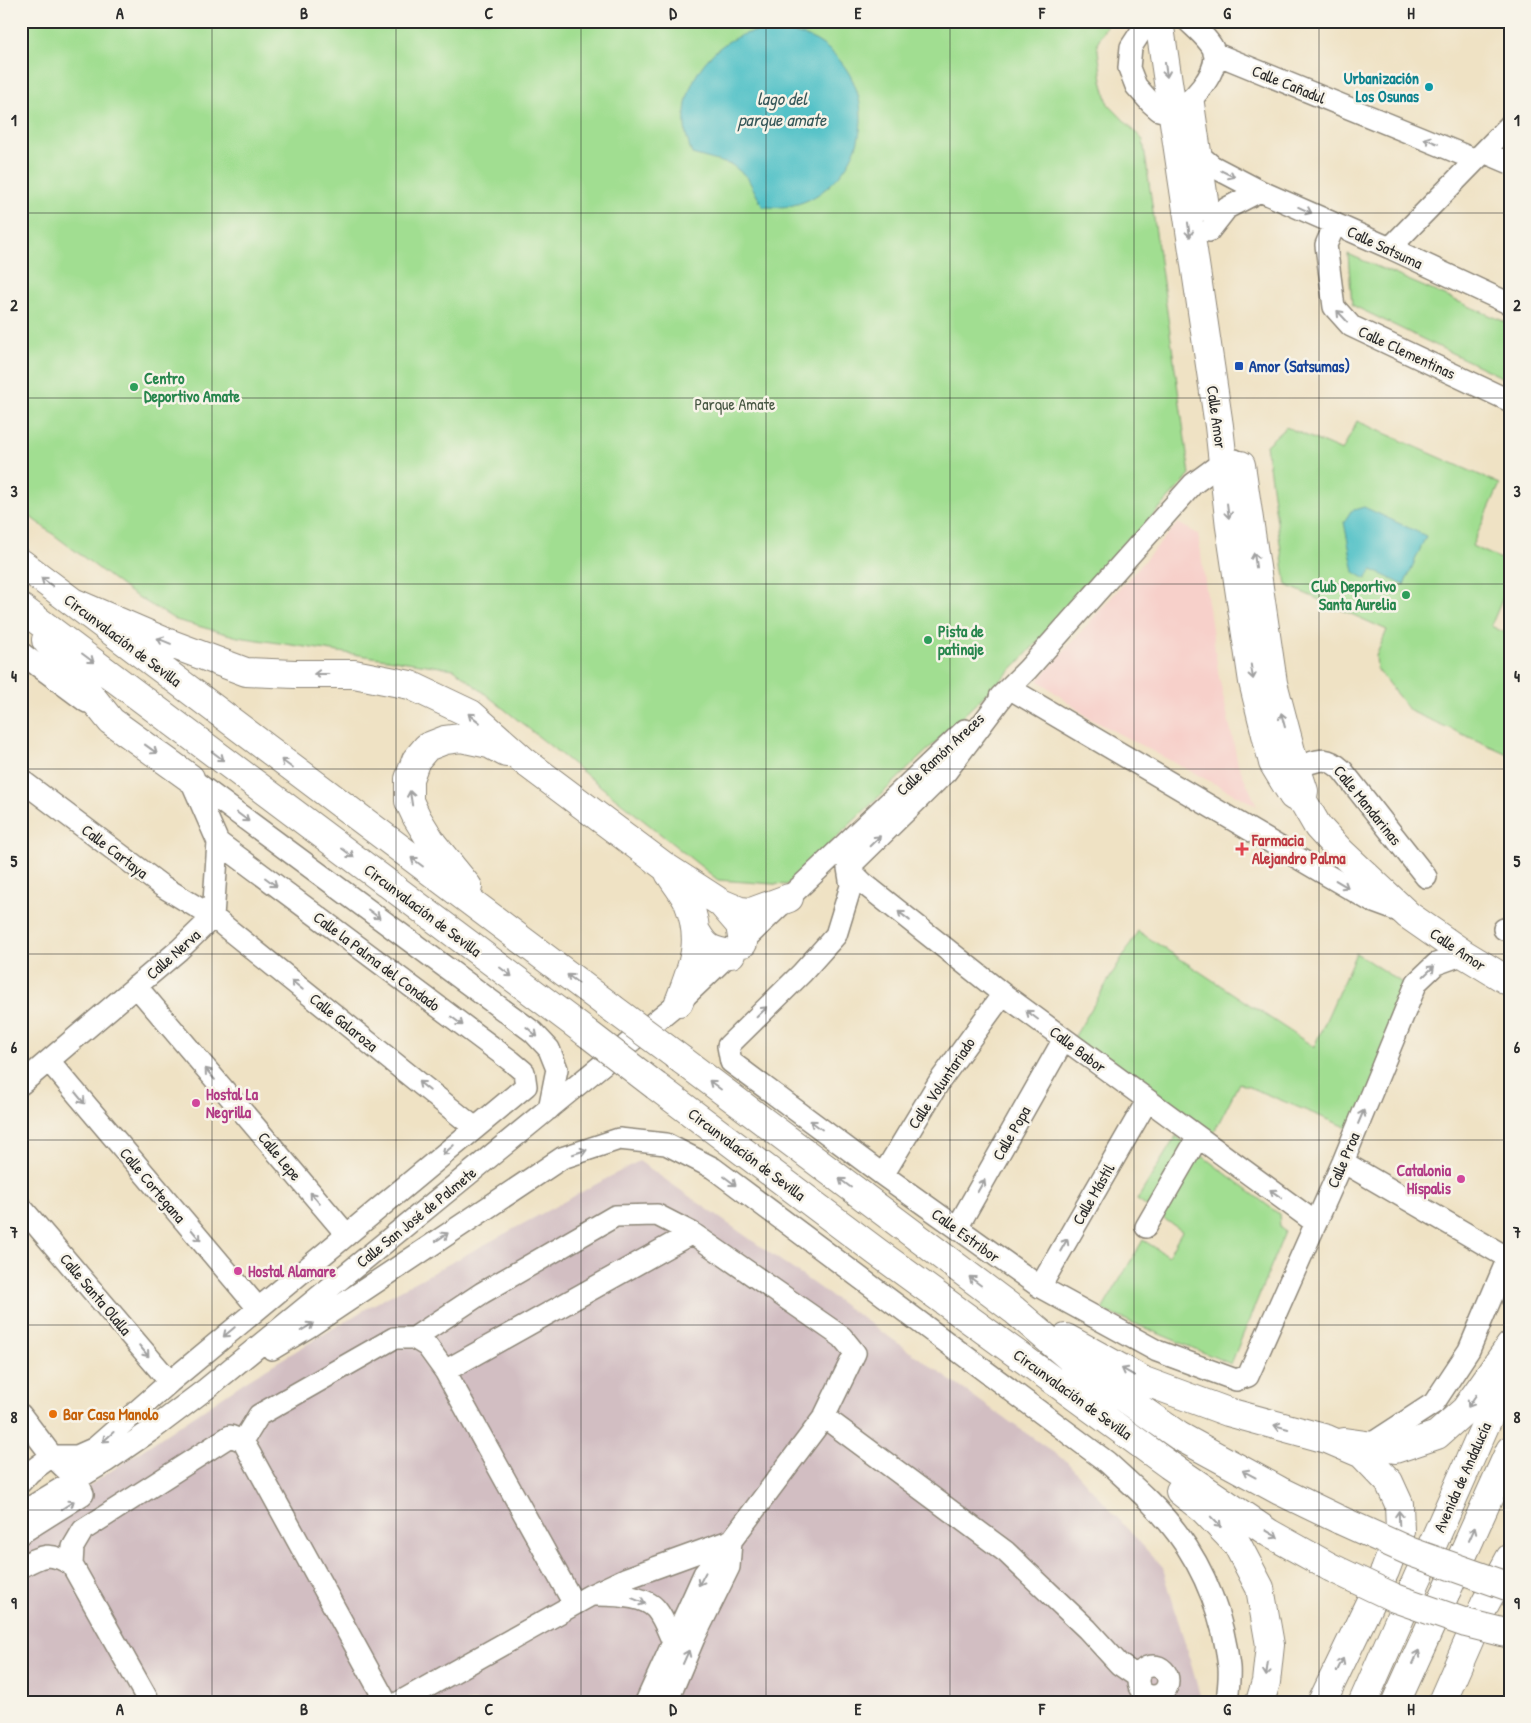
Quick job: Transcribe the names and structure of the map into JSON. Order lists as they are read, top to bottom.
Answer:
{
  "streets": {
    "main road": ["Calle Amor", "Circunvalación de Sevilla", "Avenida de Andalucía"],
    "street": [
      "Calle Cañadul",
      "Calle Satsuma",
      "Calle Clementinas",
      "Calle Ramón Areces",
      "Calle Mandarinas",
      "Calle Cartaya",
      "Calle Nerva",
      "Calle la Palma del Condado",
      "Calle Galaroza",
      "Calle Babor",
      "Calle Voluntariado",
      "Calle Popa",
      "Calle Lepe",
      "Calle Proa",
      "Calle Cortegana",
      "Calle Mástil",
      "Calle San José de Palmete",
      "Calle Estribor",
      "Calle Santa Olalla"
    ]
  },
  "crossings": [
    ["Calle Satsuma", "Calle Clementinas"],
    ["Calle Satsuma", "Calle Amor"],
    ["Calle Amor", "Calle Ramón Areces"],
    ["Calle Amor", "Calle Mandarinas"],
    ["Calle Amor", "Calle Proa"],
    ["Calle Ramón Areces", "Calle San José de Palmete"],
    ["Calle Cartaya", "Calle Nerva"],
    ["Calle Cartaya", "Calle Galaroza"],
    ["Calle Nerva", "Calle la Palma del Condado"],
    ["Calle Nerva", "Calle Galaroza"],
    ["Calle Nerva", "Calle Lepe"],
    ["Calle Nerva", "Calle Cortegana"],
    ["Calle la Palma del Condado", "Calle San José de Palmete"],
    ["Calle Galaroza", "Calle San José de Palmete"],
    ["Calle Babor", "Calle Voluntariado"],
    ["Calle Babor", "Calle Popa"],
    ["Calle Babor", "Calle Proa"],
    ["Calle Babor", "Calle Mástil"],
    ["Calle Babor", "Calle Estribor"],
    ["Calle Voluntariado", "Calle Estribor"],
    ["Calle Popa", "Calle Estribor"],
    ["Calle Lepe", "Calle San José de Palmete"],
    ["Calle Proa", "Calle Estribor"],
    ["Calle Cortegana", "Calle San José de Palmete"],
    ["Calle Mástil", "Calle Estribor"],
    ["Calle San José de Palmete", "Calle Santa Olalla"]
  ],
  "one_way": [
    "Calle Cañadul",
    "Calle Satsuma",
    "Calle Clementinas",
    "Calle Babor",
    "Calle Lepe",
    "Calle Proa",
    "Calle Cortegana"
  ],
  "water": ["lago del parque amate"],
  "parks": ["Parque Amate"],
  "places": {
    "other": [
      "Urbanización Los Osunas",
      "Centro Deportivo Amate",
      "Club Deportivo Santa Aurelia",
      "Pista de patinaje",
      "Hostal La Negrilla",
      "Catalonia Híspalis",
      "Hostal Alamare",
      "Bar Casa Manolo"
    ],
    "transit": ["Amor (Satsumas)"],
    "health": ["Farmacia Alejandro Palma"]
  },
  "grid": {
    "columns": [
      "A",
      "B",
      "C",
      "D",
      "E",
      "F",
      "G",
      "H"
    ],
    "rows": [
      "1",
      "2",
      "3",
      "4",
      "5",
      "6",
      "7",
      "8",
      "9"
    ]
  }
}
